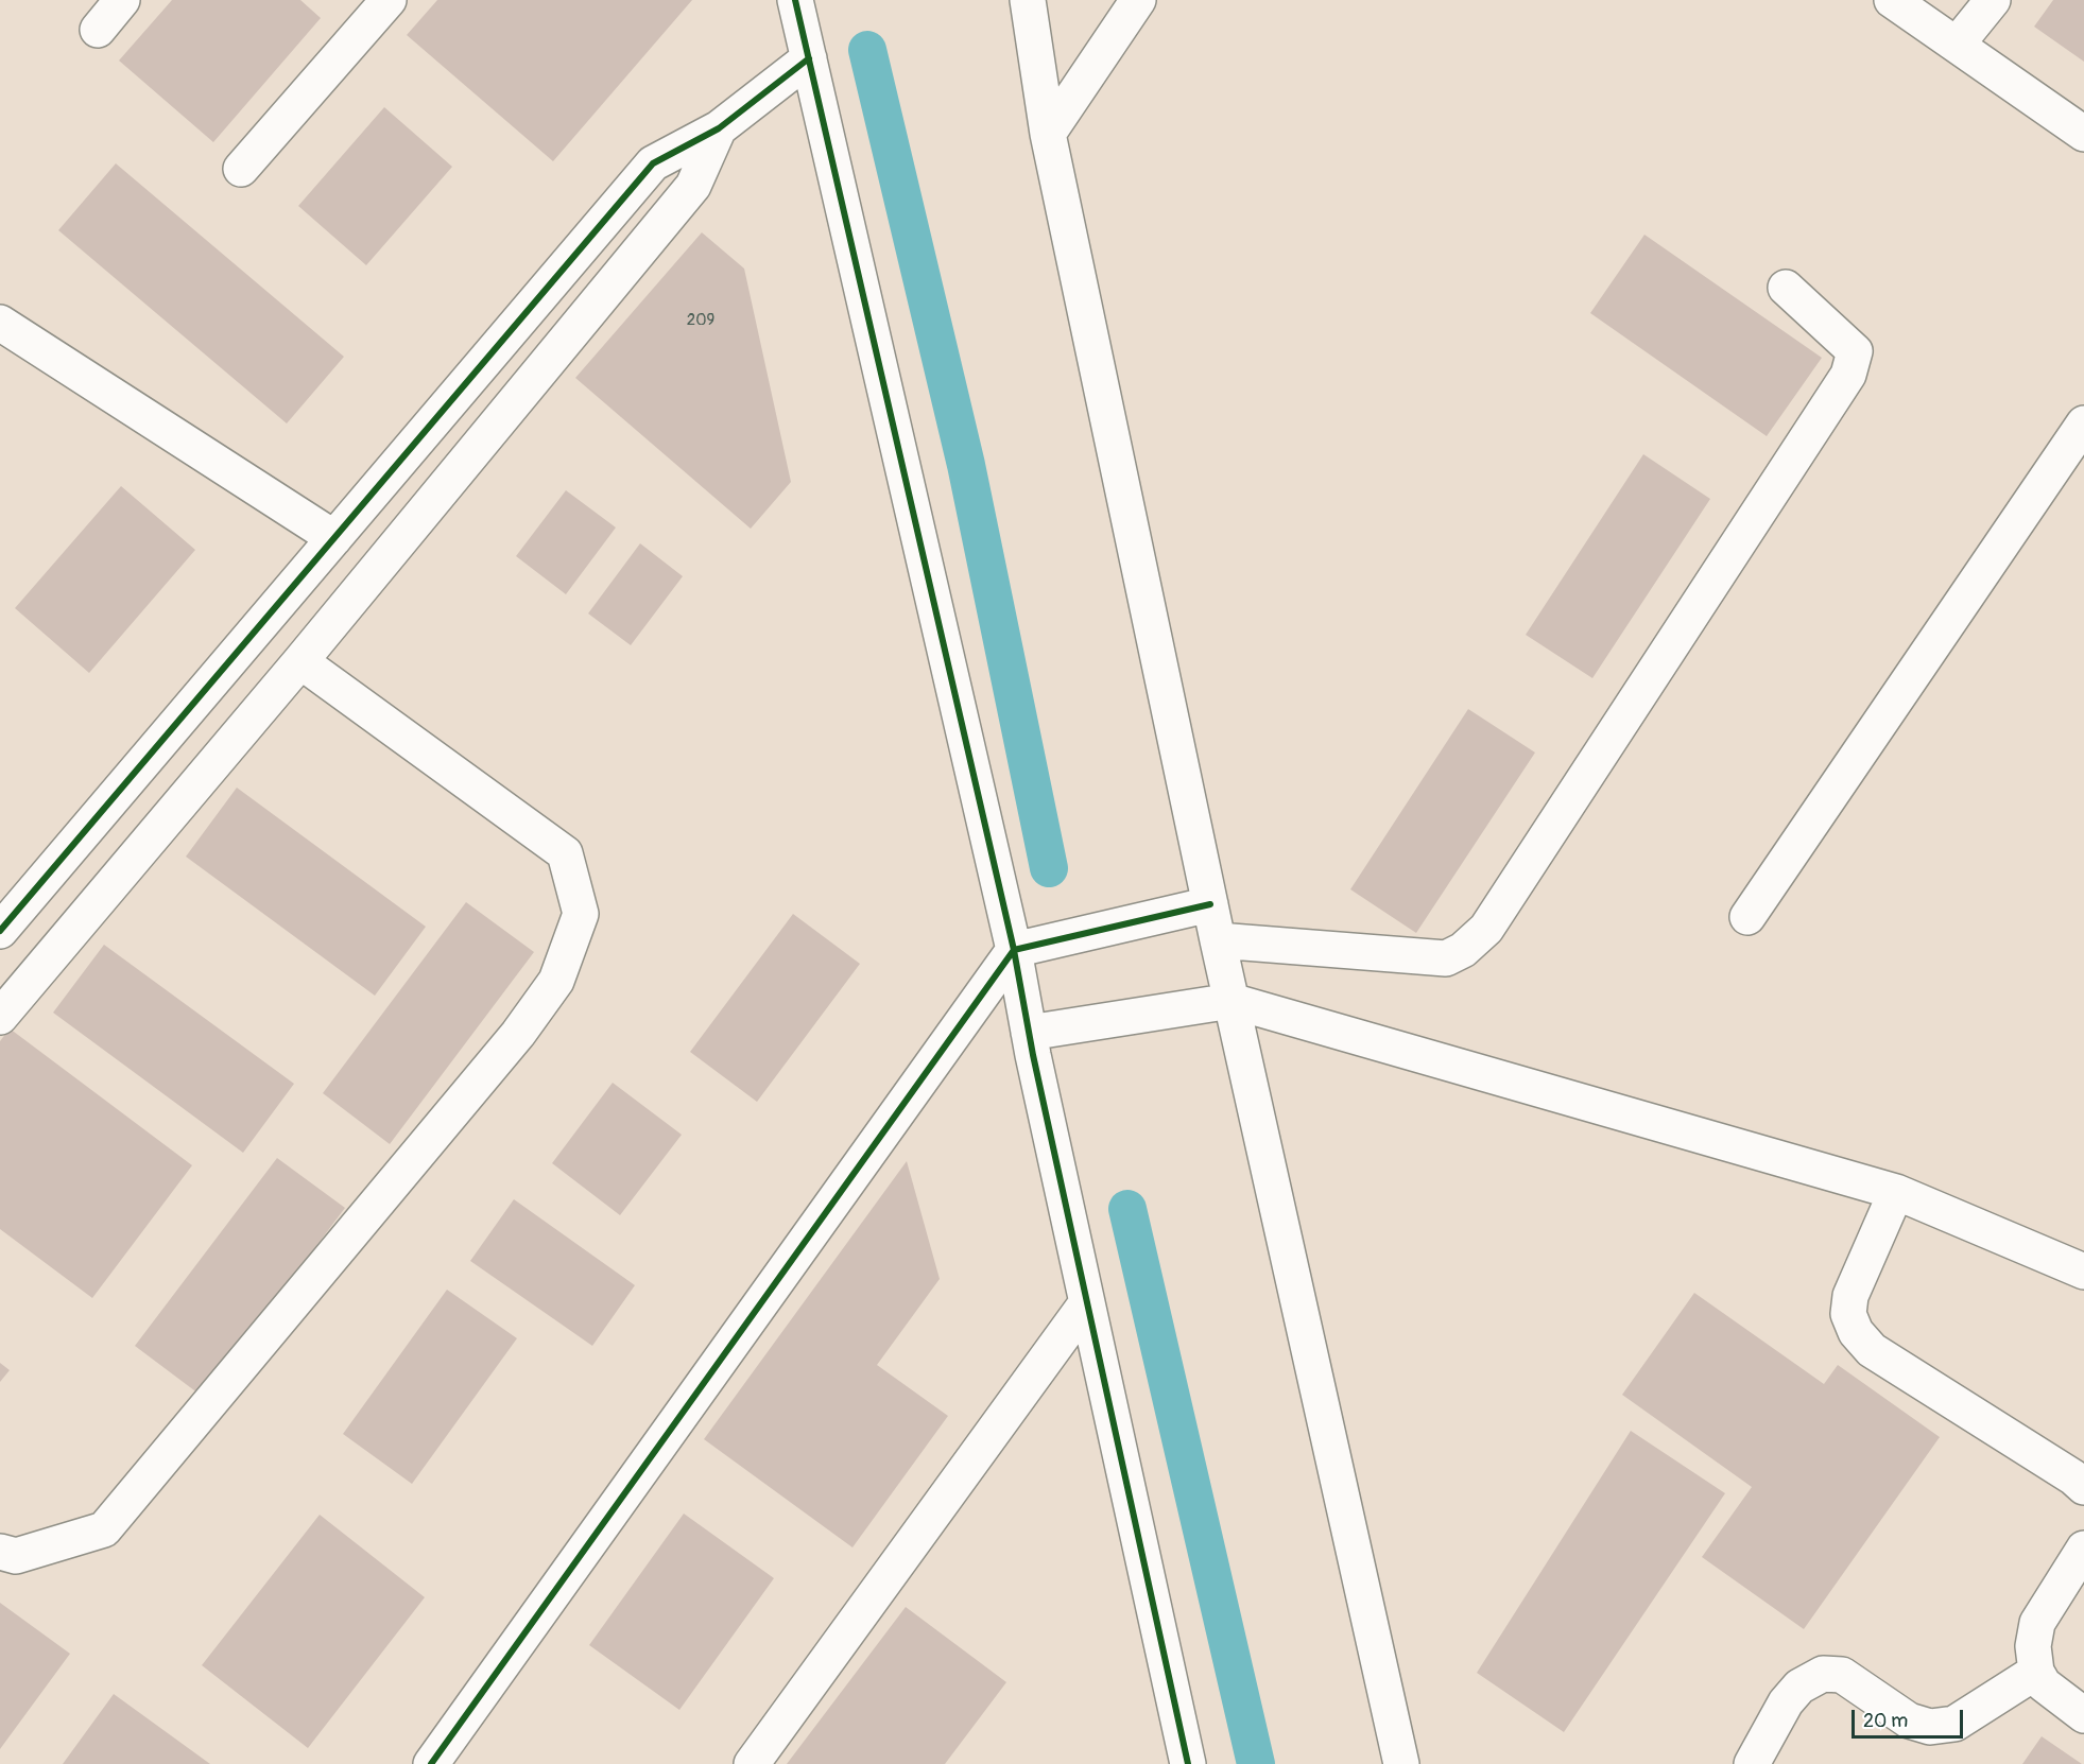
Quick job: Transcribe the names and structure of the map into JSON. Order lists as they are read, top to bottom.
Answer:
{
  "house_numbers": ["209"],
  "scale_bar": "20 m"
}
